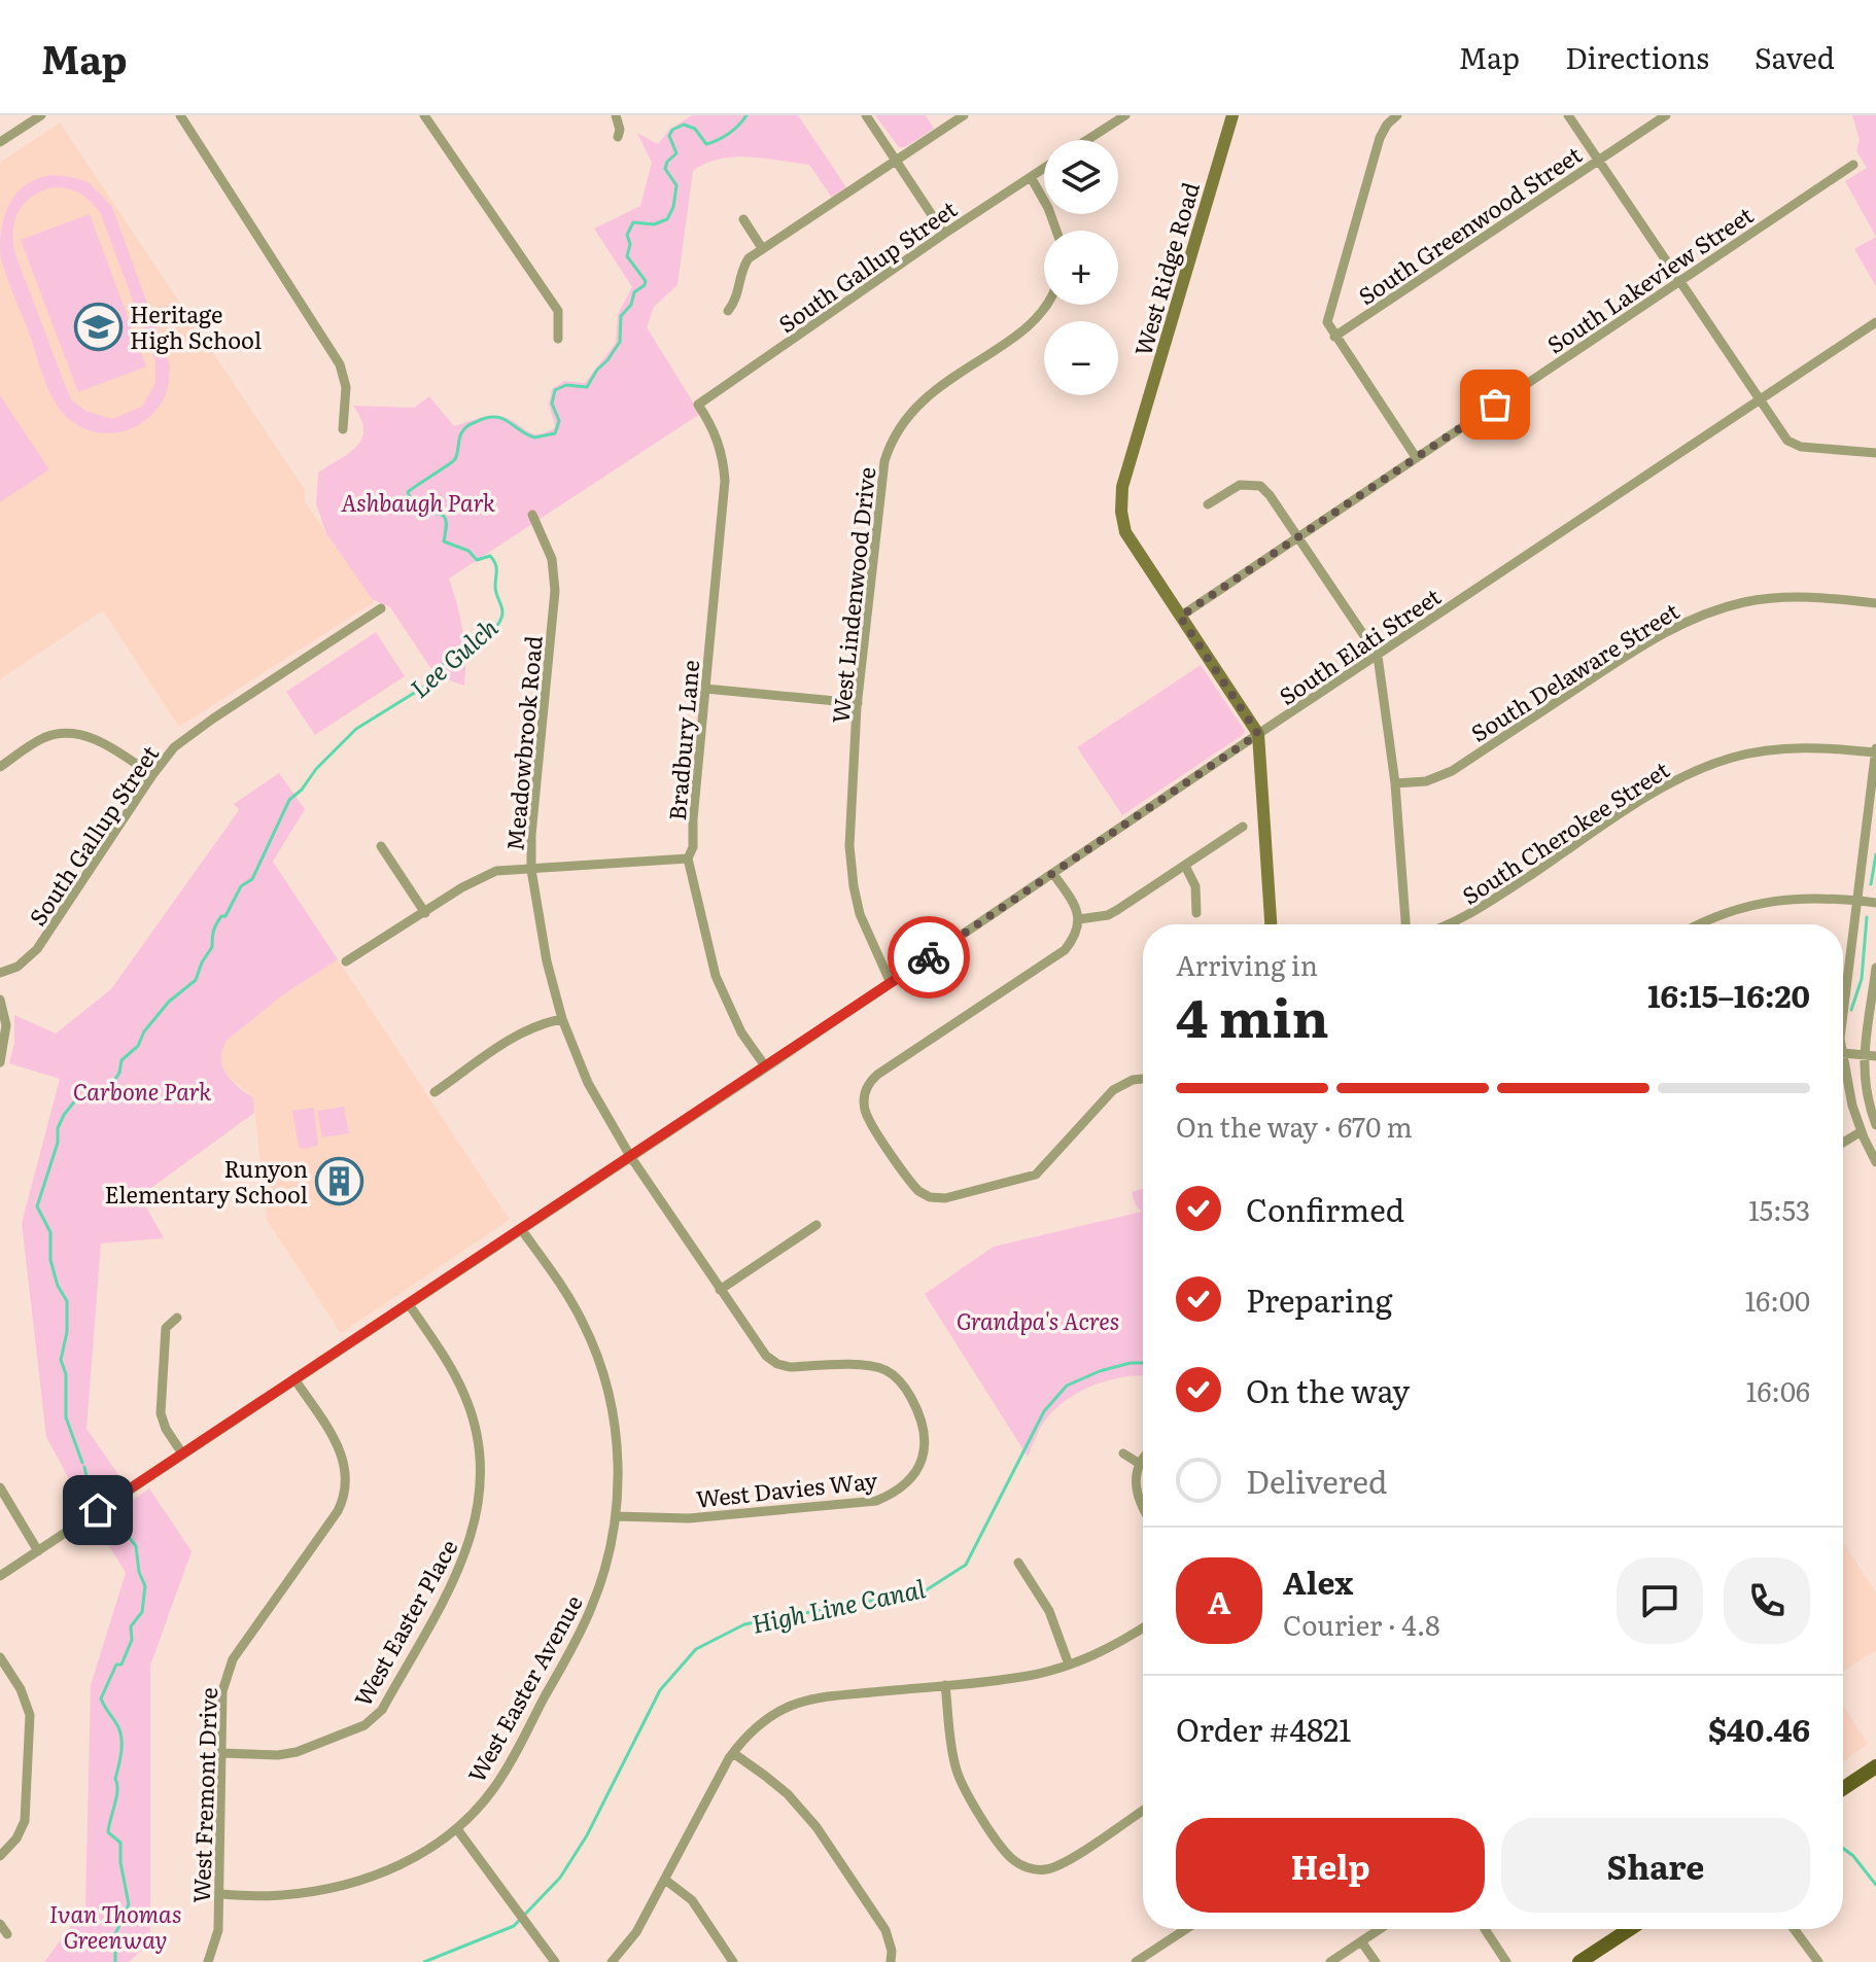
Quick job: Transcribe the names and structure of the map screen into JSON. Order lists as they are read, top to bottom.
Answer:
{
  "streets": {
    "street": [
      "South Greenwood Street",
      "South Gallup Street",
      "West Ridge Road",
      "South Lakeview Street",
      "West Lindenwood Drive",
      "South Elati Street",
      "South Delaware Street",
      "Bradbury Lane",
      "Meadowbrook Road",
      "South Cherokee Street",
      "West Davies Way",
      "West Easter Place",
      "West Easter Avenue",
      "West Fremont Drive"
    ]
  },
  "crossings": [
    ["South Gallup Street", "Bradbury Lane"],
    ["West Ridge Road", "South Lakeview Street"],
    ["West Ridge Road", "South Elati Street"],
    ["West Lindenwood Drive", "South Elati Street"],
    ["South Elati Street", "Bradbury Lane"],
    ["South Elati Street", "Meadowbrook Road"],
    ["South Elati Street", "West Davies Way"],
    ["South Elati Street", "West Easter Place"],
    ["South Elati Street", "West Easter Avenue"],
    ["South Elati Street", "West Fremont Drive"],
    ["Meadowbrook Road", "West Davies Way"],
    ["West Davies Way", "West Easter Avenue"],
    ["West Easter Place", "West Fremont Drive"],
    ["West Easter Avenue", "West Fremont Drive"]
  ],
  "water": ["Lee Gulch", "High Line Canal"],
  "parks": [
    "Ashbaugh Park",
    "Carbone Park",
    "Grandpa's Acres",
    "Ivan Thomas Greenway"
  ],
  "places": {
    "school or university": ["Heritage High School"],
    "building": ["Runyon Elementary School"]
  },
  "page": {
    "header": "Map",
    "nav": ["Map", "Directions", "Saved"],
    "map_buttons": ["+", "−"],
    "heading": ["4 min", "Arriving in", "16:15–16:20"],
    "panel": [
      "Alex",
      "Courier · 4.8",
      "Order #4821",
      "$40.46"
    ],
    "bar": "On the way · 670 m",
    "list": [
      ["Confirmed", "15:53"],
      ["Preparing", "16:00"],
      ["On the way", "16:06"],
      "Delivered"
    ],
    "round": "A",
    "buttons": ["Help", "Share"]
  }
}
